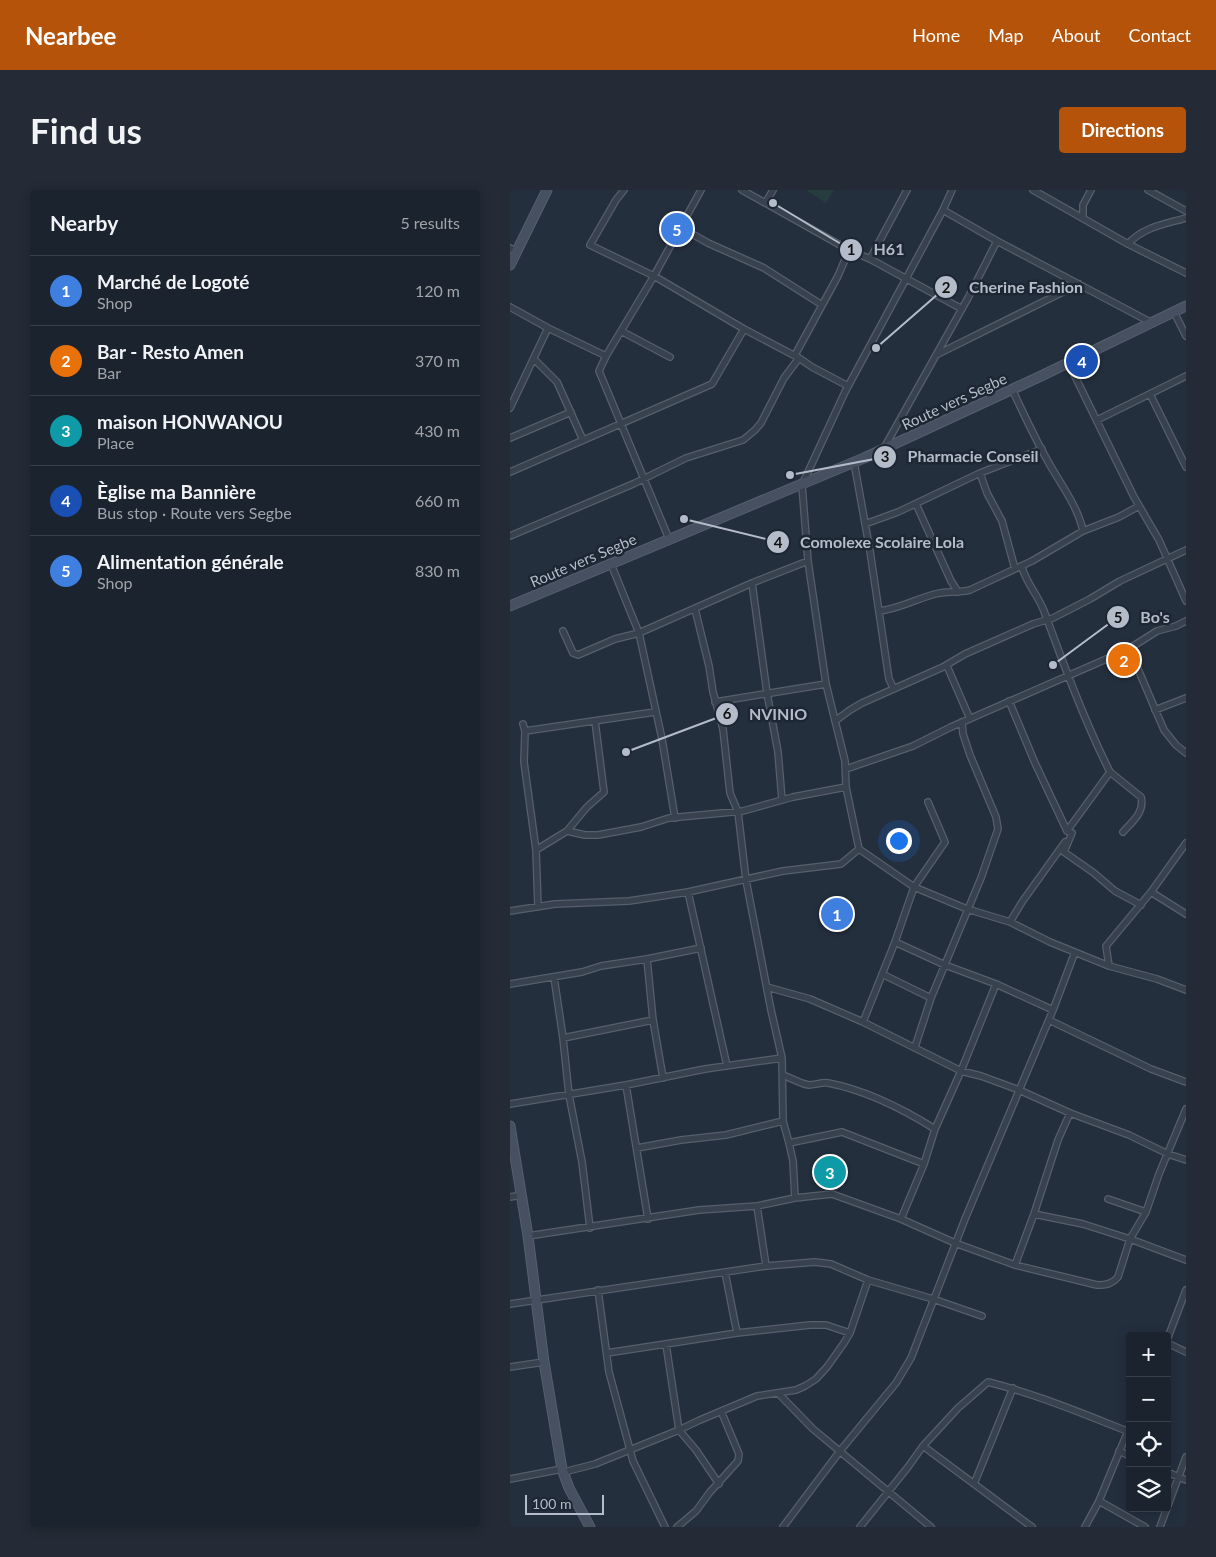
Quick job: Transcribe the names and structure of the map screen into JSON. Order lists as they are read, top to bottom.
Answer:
{
  "streets": {
    "main road": ["Route vers Segbe"]
  },
  "places": [
    "H61",
    "Cherine Fashion",
    "Pharmacie Conseil",
    "Comolexe Scolaire Lola",
    "Bo's",
    "NVINIO"
  ],
  "scale_bar": "100 m",
  "page": {
    "header": "Nearbee",
    "nav": [
      "Home",
      "Map",
      "About",
      "Contact"
    ],
    "buttons": "Directions",
    "title": "Find us",
    "heading": ["Nearby", "5 results"],
    "pins": [
      "5",
      "4",
      "2",
      "1",
      "3"
    ],
    "list": [
      {
        "mark": "1",
        "name": "Marché de Logoté",
        "note": "Shop",
        "value": "120 m"
      },
      {
        "mark": "2",
        "name": "Bar - Resto Amen",
        "note": "Bar",
        "value": "370 m"
      },
      {
        "mark": "3",
        "name": "maison HONWANOU",
        "note": "Place",
        "value": "430 m"
      },
      {
        "mark": "4",
        "name": "Èglise ma Bannière",
        "note": "Bus stop · Route vers Segbe",
        "value": "660 m"
      },
      {
        "mark": "5",
        "name": "Alimentation générale",
        "note": "Shop",
        "value": "830 m"
      }
    ],
    "map_buttons": ["+", "−"],
    "scale": "100 m"
  }
}
